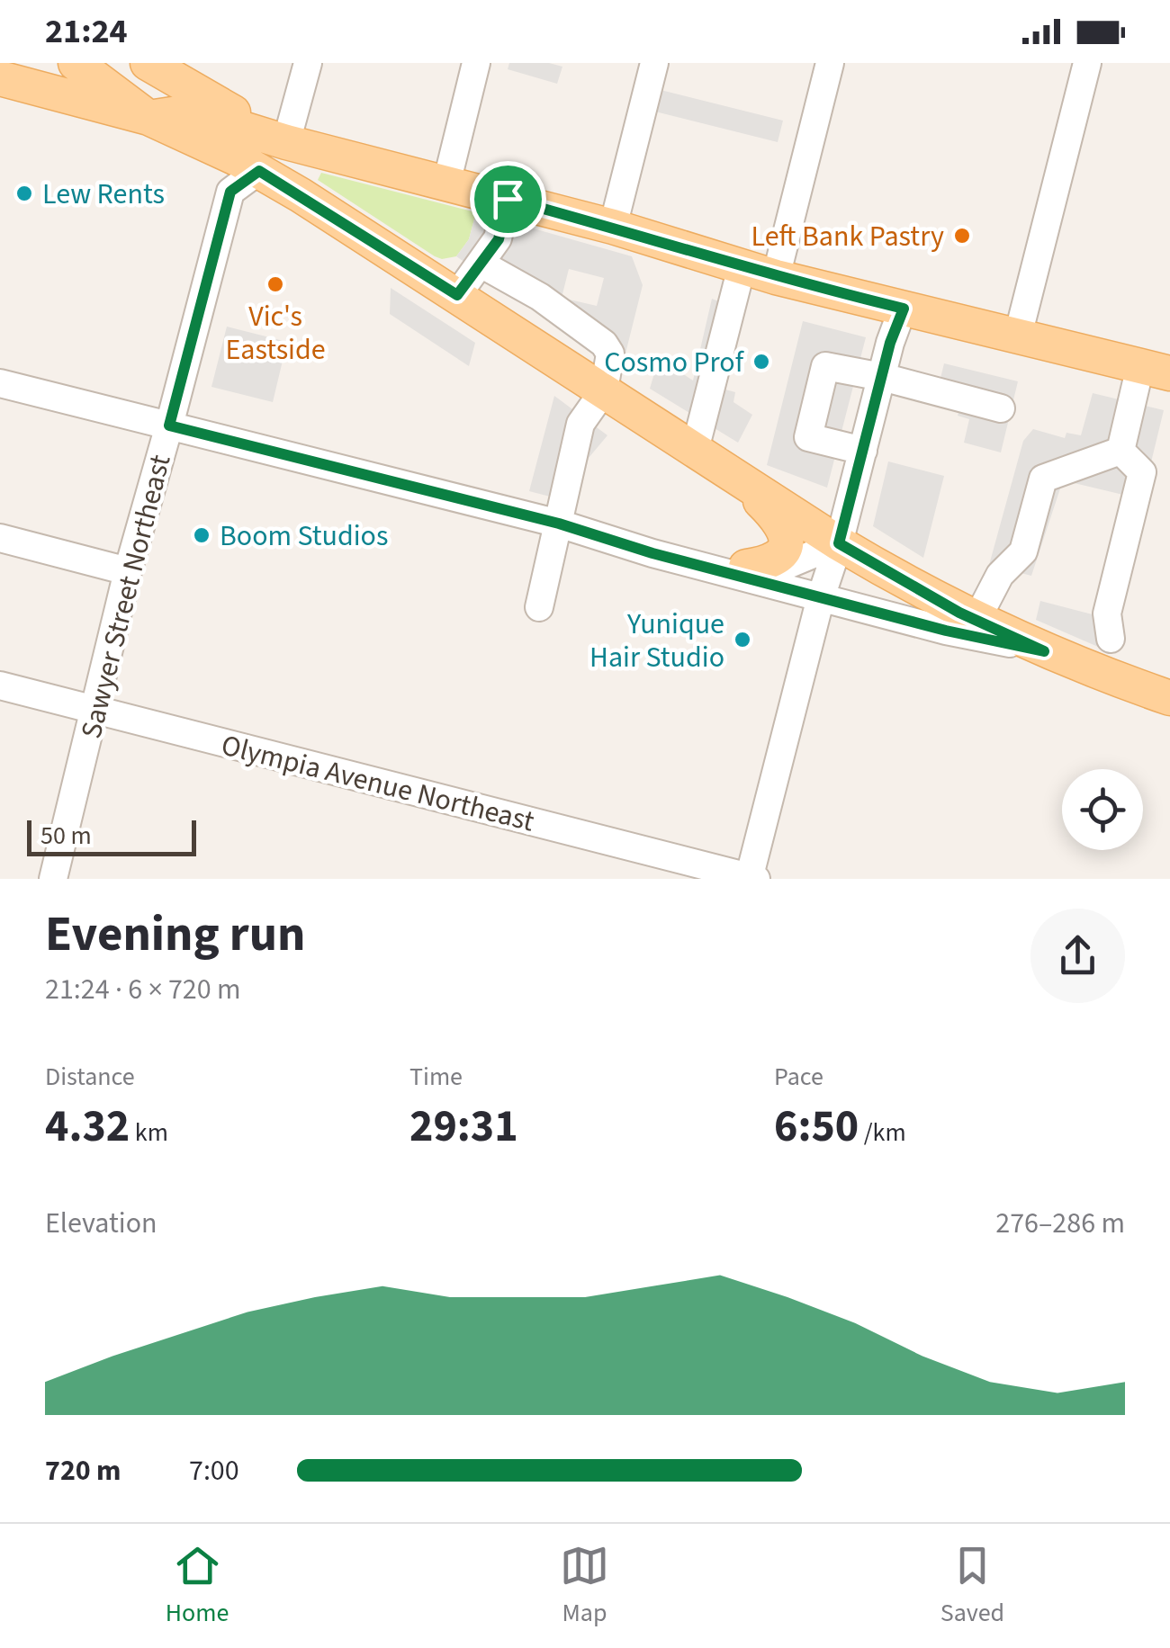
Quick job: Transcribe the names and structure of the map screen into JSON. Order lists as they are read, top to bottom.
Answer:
{
  "streets": {
    "street": ["Sawyer Street Northeast", "Olympia Avenue Northeast"]
  },
  "crossings": [
    ["Sawyer Street Northeast", "Olympia Avenue Northeast"]
  ],
  "places": [
    "Lew Rents",
    "Left Bank Pastry",
    "Vic's Eastside",
    "Cosmo Prof",
    "Boom Studios",
    "Yunique Hair Studio"
  ],
  "scale_bar": "50 m",
  "page": {
    "status": "21:24",
    "scale": "50 m",
    "heading": ["Evening run", "21:24 · 6 × 720 m"],
    "stats": [
      ["Distance", "4.32 km"],
      ["Time", "29:31"],
      ["Pace", "6:50 /km"]
    ],
    "chart": ["Elevation", "276–286 m"],
    "list": [
      {
        "name": "720 m",
        "note": "7:00"
      }
    ],
    "tabs": ["Home", "Map", "Saved"]
  }
}
